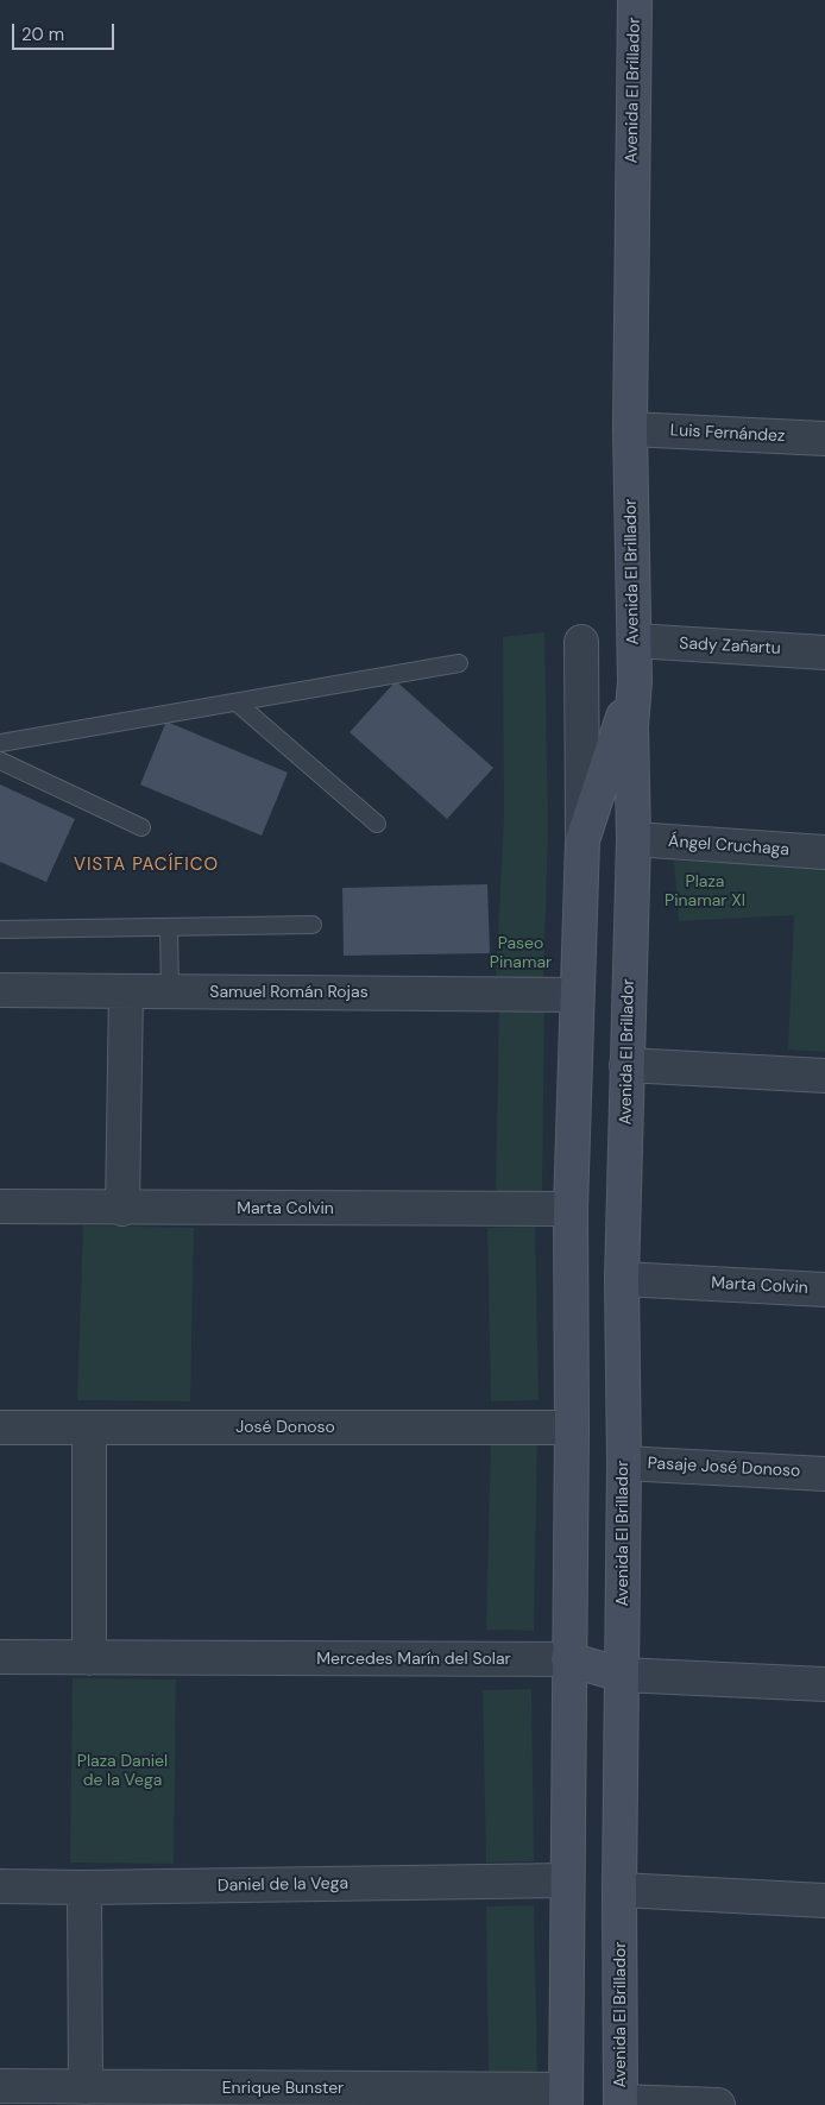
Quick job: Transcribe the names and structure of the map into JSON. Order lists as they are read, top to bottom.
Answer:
{
  "streets": {
    "street": [
      "Avenida El Brillador",
      "Luis Fernández",
      "Sady Zañartu",
      "Ángel Cruchaga",
      "Samuel Román Rojas",
      "Marta Colvin",
      "José Donoso",
      "Pasaje José Donoso",
      "Mercedes Marín del Solar",
      "Daniel de la Vega",
      "Enrique Bunster"
    ]
  },
  "crossings": [
    ["Avenida El Brillador", "Luis Fernández"],
    ["Avenida El Brillador", "Sady Zañartu"],
    ["Avenida El Brillador", "Ángel Cruchaga"],
    ["Avenida El Brillador", "Marta Colvin"],
    ["Avenida El Brillador", "Pasaje José Donoso"],
    ["Avenida El Brillador", "Mercedes Marín del Solar"]
  ],
  "districts": ["VISTA PACÍFICO"],
  "parks": ["Plaza Pinamar XI", "Paseo Pinamar", "Plaza Daniel de la Vega"],
  "scale_bar": "20 m"
}
